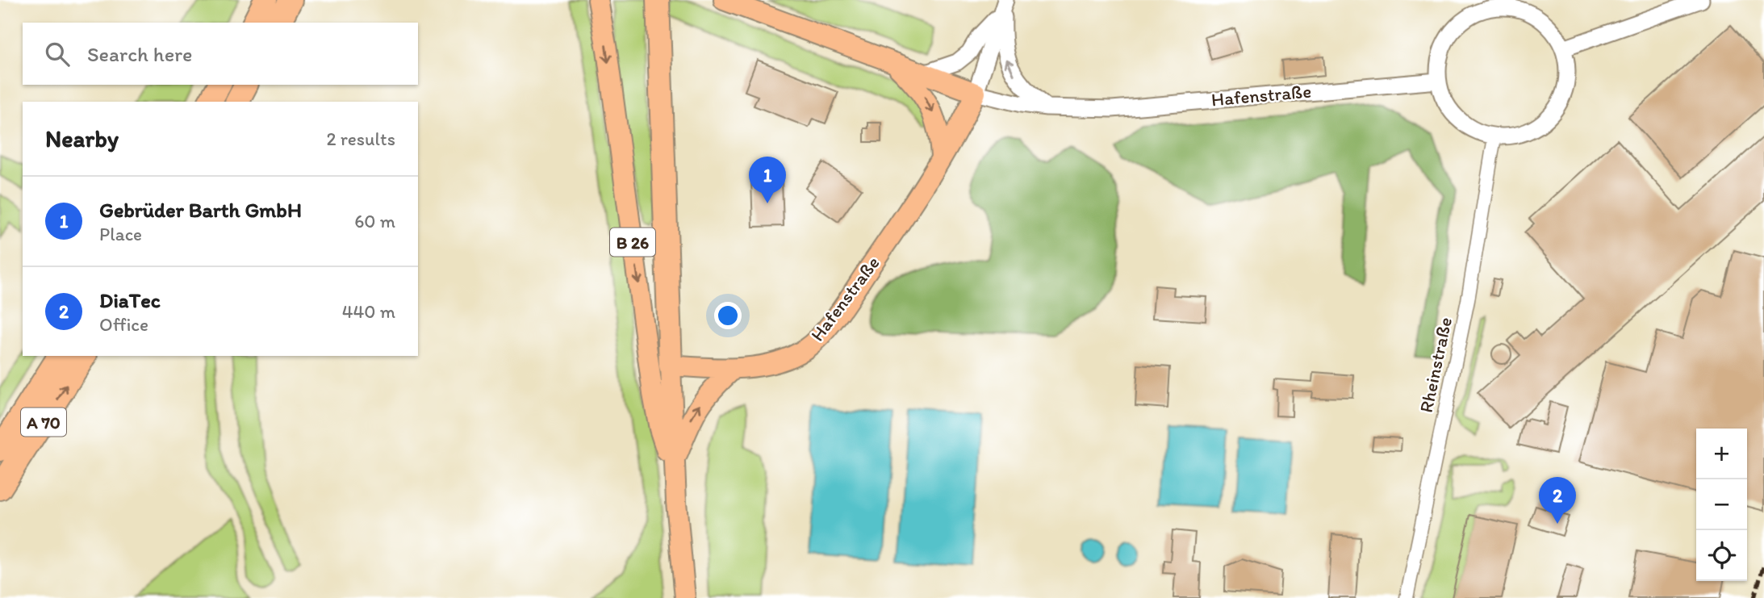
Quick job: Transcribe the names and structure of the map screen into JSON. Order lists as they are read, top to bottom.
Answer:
{
  "streets": {
    "highway": ["A 70"],
    "main road": ["Hafenstraße", "B 26"],
    "street": ["Rheinstraße"]
  },
  "crossings": [
    ["Hafenstraße", "B 26"],
    ["Hafenstraße", "Rheinstraße"]
  ],
  "page": {
    "search": "Search here",
    "heading": ["Nearby", "2 results"],
    "pins": ["1", "2"],
    "list": [
      {
        "mark": "1",
        "name": "Gebrüder Barth GmbH",
        "note": "Place",
        "value": "60 m"
      },
      {
        "mark": "2",
        "name": "DiaTec",
        "note": "Office",
        "value": "440 m"
      }
    ],
    "map_buttons": ["+", "−"]
  }
}
